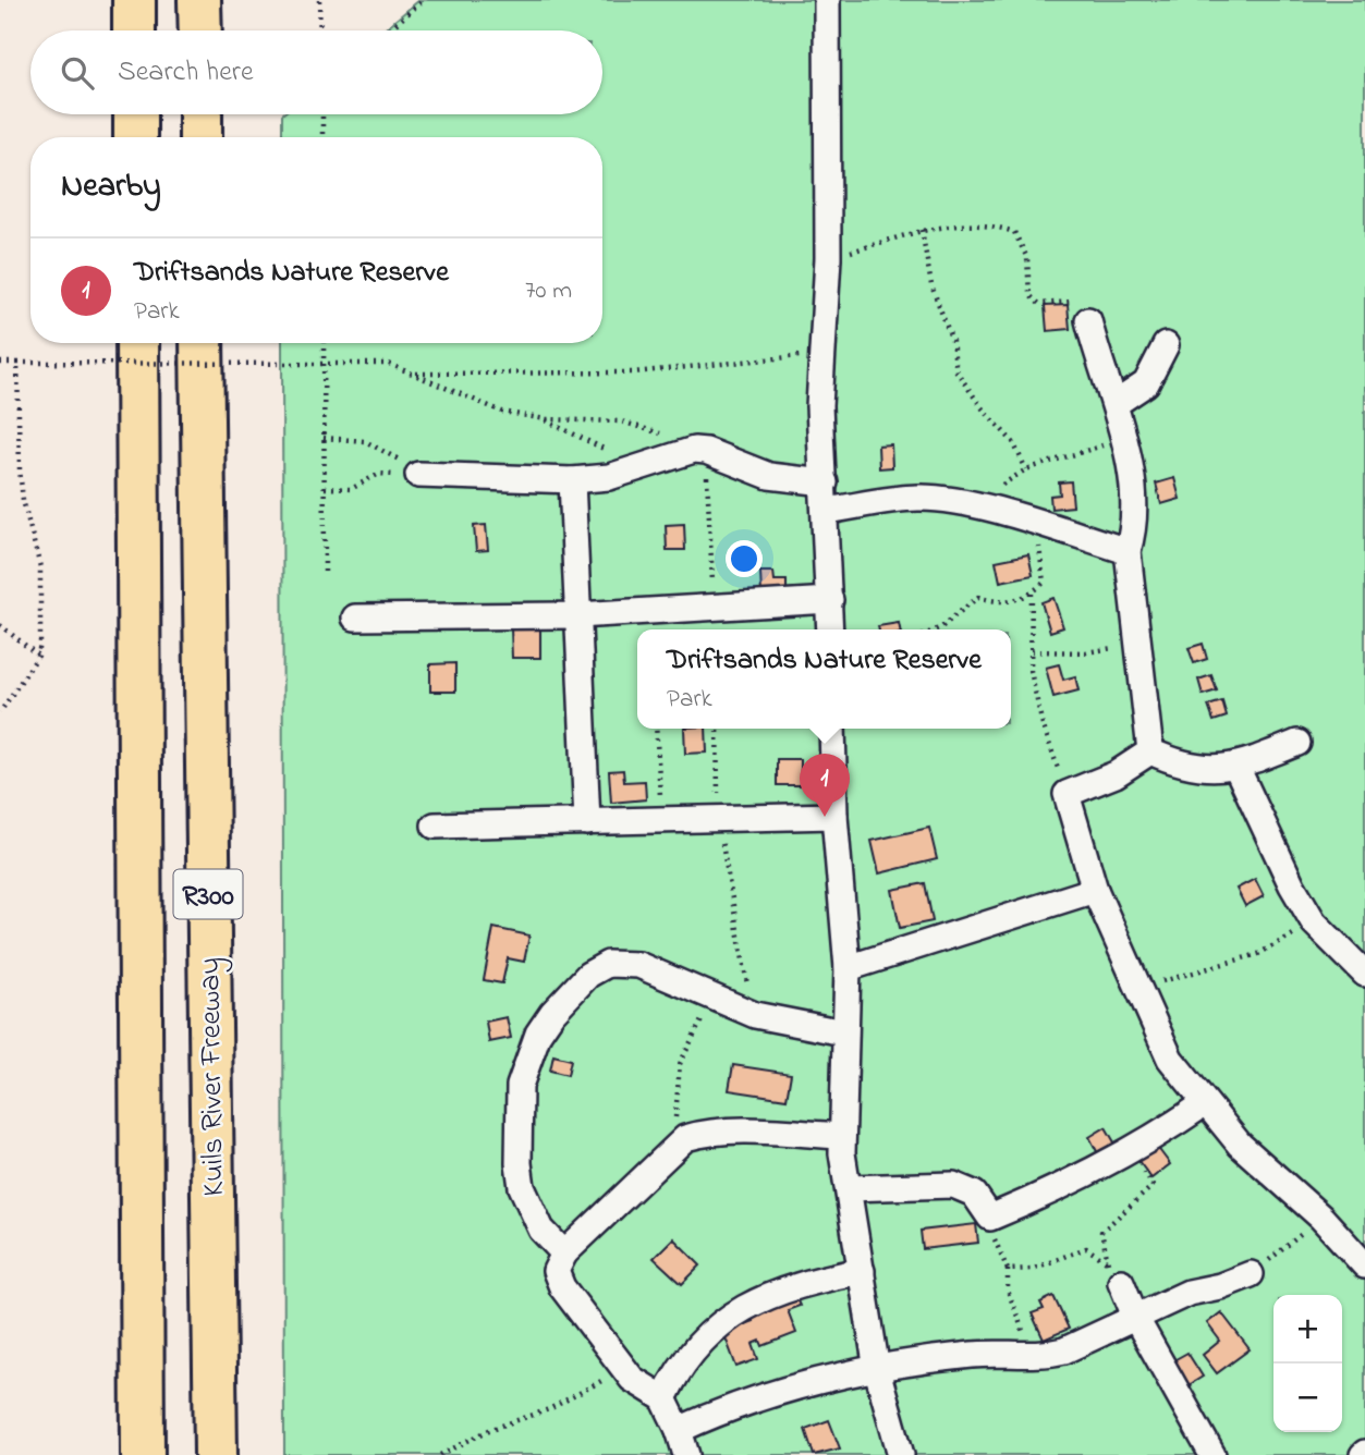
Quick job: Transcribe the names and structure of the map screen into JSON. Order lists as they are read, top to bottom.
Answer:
{
  "streets": {
    "highway": ["R300", "Kuils River Freeway"]
  },
  "page": {
    "search": "Search here",
    "heading": "Nearby",
    "list": [
      {
        "mark": "1",
        "name": "Driftsands Nature Reserve",
        "note": "Park",
        "value": "70 m"
      }
    ],
    "popup": ["Driftsands Nature Reserve", "Park"],
    "pins": "1",
    "map_buttons": ["+", "−"]
  }
}
